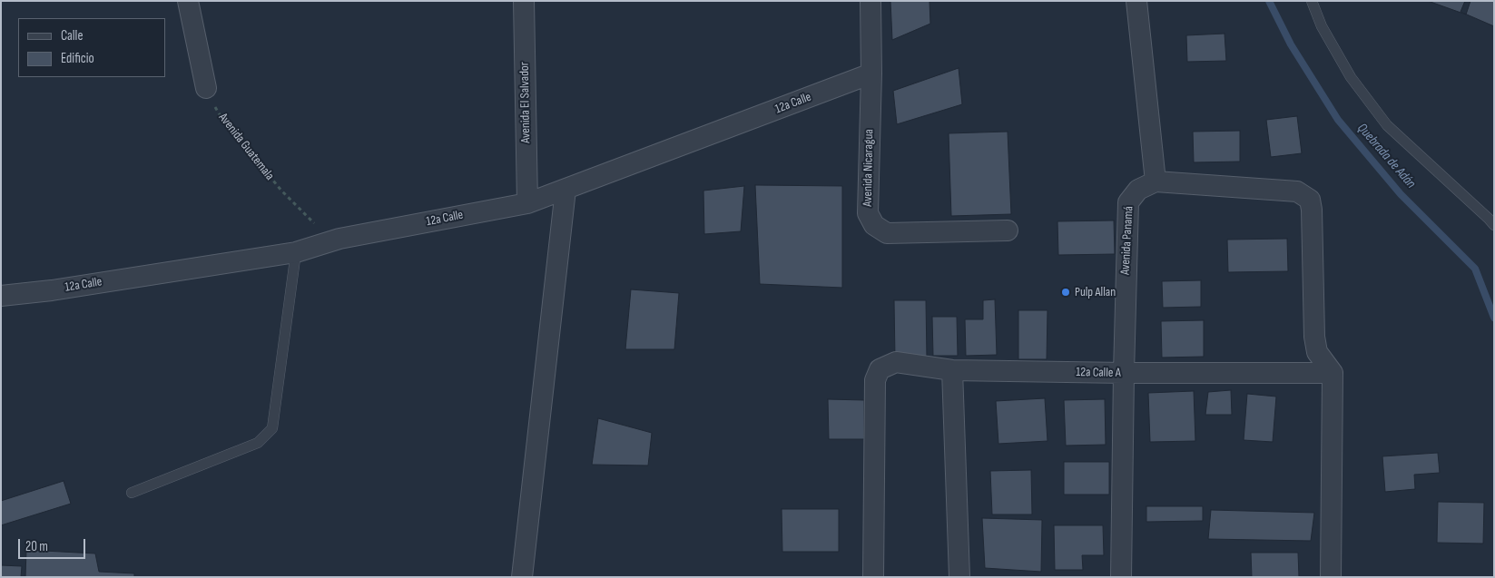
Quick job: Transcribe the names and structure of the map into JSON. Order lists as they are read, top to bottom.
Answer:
{
  "streets": {
    "street": [
      "Avenida El Salvador",
      "12a Calle",
      "Avenida Nicaragua",
      "Avenida Panamá",
      "12a Calle A"
    ],
    "path": ["Avenida Guatemala"]
  },
  "crossings": [
    ["Avenida El Salvador", "12a Calle"],
    ["12a Calle", "Avenida Guatemala"],
    ["12a Calle", "Avenida Nicaragua"],
    ["Avenida Panamá", "12a Calle A"]
  ],
  "water": ["Quebrada de Adán"],
  "places": ["Pulp Allan"],
  "legend": ["Calle", "Edificio"],
  "scale_bar": "20 m"
}
